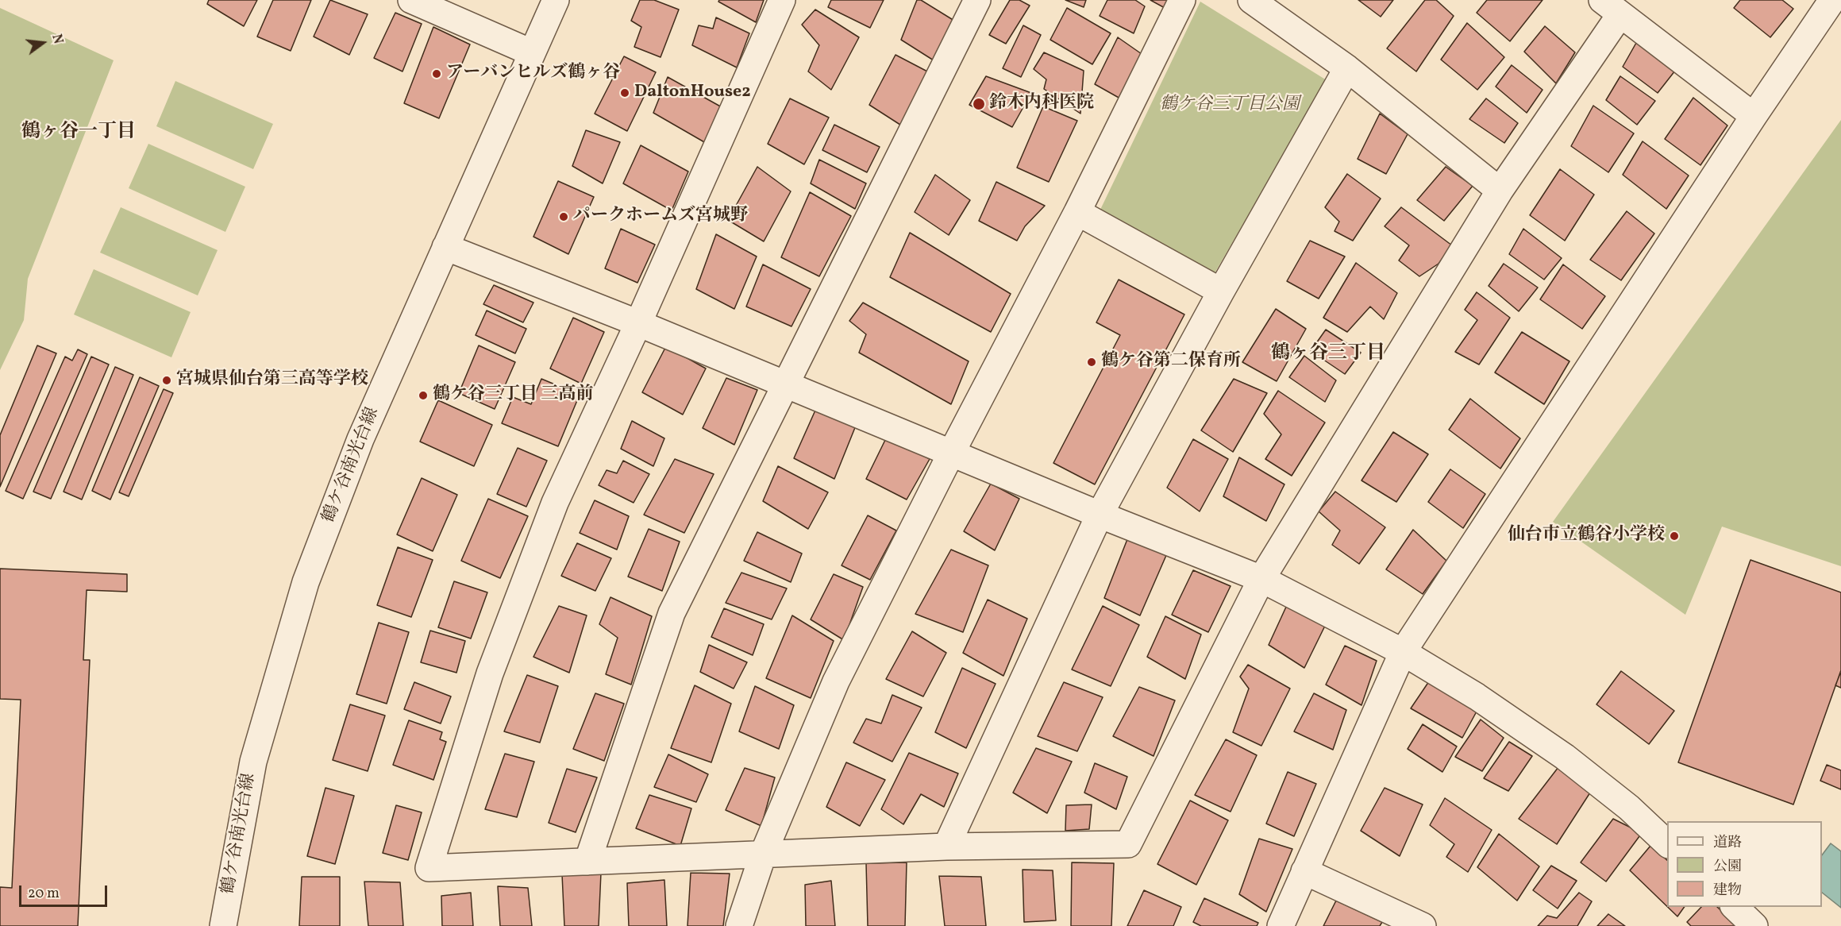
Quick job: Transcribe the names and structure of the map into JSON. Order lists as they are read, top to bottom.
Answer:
{
  "streets": {
    "street": ["鶴ケ谷南光台線"]
  },
  "districts": ["鶴ヶ谷一丁目", "鶴ヶ谷三丁目"],
  "parks": ["鶴ケ谷三丁目公園"],
  "places": [
    "アーバンヒルズ鶴ヶ谷",
    "DaltonHouse2",
    "鈴木内科医院",
    "パークホームズ宮城野",
    "鶴ケ谷第二保育所",
    "宮城県仙台第三高等学校",
    "鶴ケ谷三丁目 三高前",
    "仙台市立鶴谷小学校"
  ],
  "legend": ["道路", "公園", "建物"],
  "scale_bar": "20 m",
  "north": "right"
}
